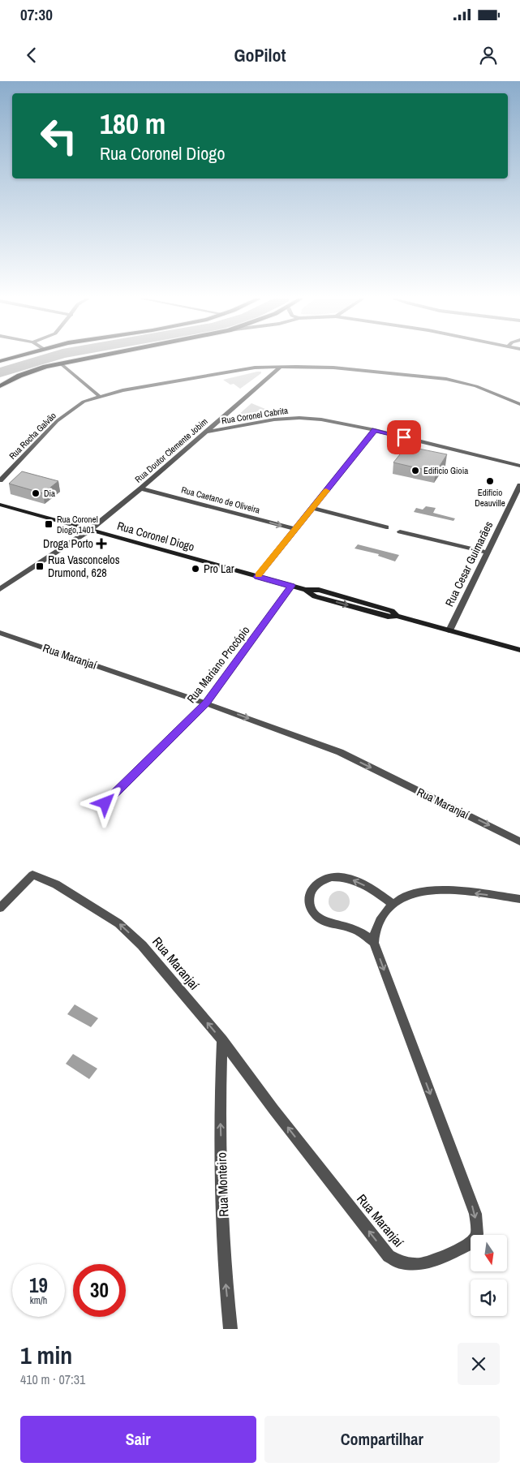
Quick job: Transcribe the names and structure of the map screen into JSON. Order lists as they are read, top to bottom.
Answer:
{
  "streets": {
    "street": [
      "Rua Coronel Cabrita",
      "Rua Rocha Galvão",
      "Rua Doutor Clemente Jobim",
      "Rua Caetano de Oliveira",
      "Rua Coronel Diogo",
      "Rua Cesar Guimarães",
      "Rua Maranjaí",
      "Rua Mariano Procópio",
      "Rua Monteiro"
    ]
  },
  "crossings": [
    ["Rua Coronel Cabrita", "Rua Doutor Clemente Jobim"],
    ["Rua Rocha Galvão", "Rua Doutor Clemente Jobim"],
    ["Rua Doutor Clemente Jobim", "Rua Caetano de Oliveira"],
    ["Rua Doutor Clemente Jobim", "Rua Coronel Diogo"],
    ["Rua Coronel Diogo", "Rua Cesar Guimarães"],
    ["Rua Coronel Diogo", "Rua Mariano Procópio"],
    ["Rua Maranjaí", "Rua Mariano Procópio"],
    ["Rua Maranjaí", "Rua Monteiro"]
  ],
  "one_way": ["Rua Caetano de Oliveira", "Rua Monteiro"],
  "places": {
    "other": [
      "Edificio Gioia",
      "Edificio Deauville",
      "Dia",
      "Pro Lar"
    ],
    "transit": ["Rua Coronel Diogo,1401", "Rua Vasconcelos Drumond, 628"],
    "health": ["Droga Porto"]
  },
  "north": "bottom",
  "page": {
    "status": "07:30",
    "header": "GoPilot",
    "turn": ["180 m", "Rua Coronel Diogo"],
    "speed": "19 km/h",
    "limit": "30",
    "heading": ["1 min", "410 m · 07:31"],
    "buttons": ["Sair", "Compartilhar"]
  }
}
